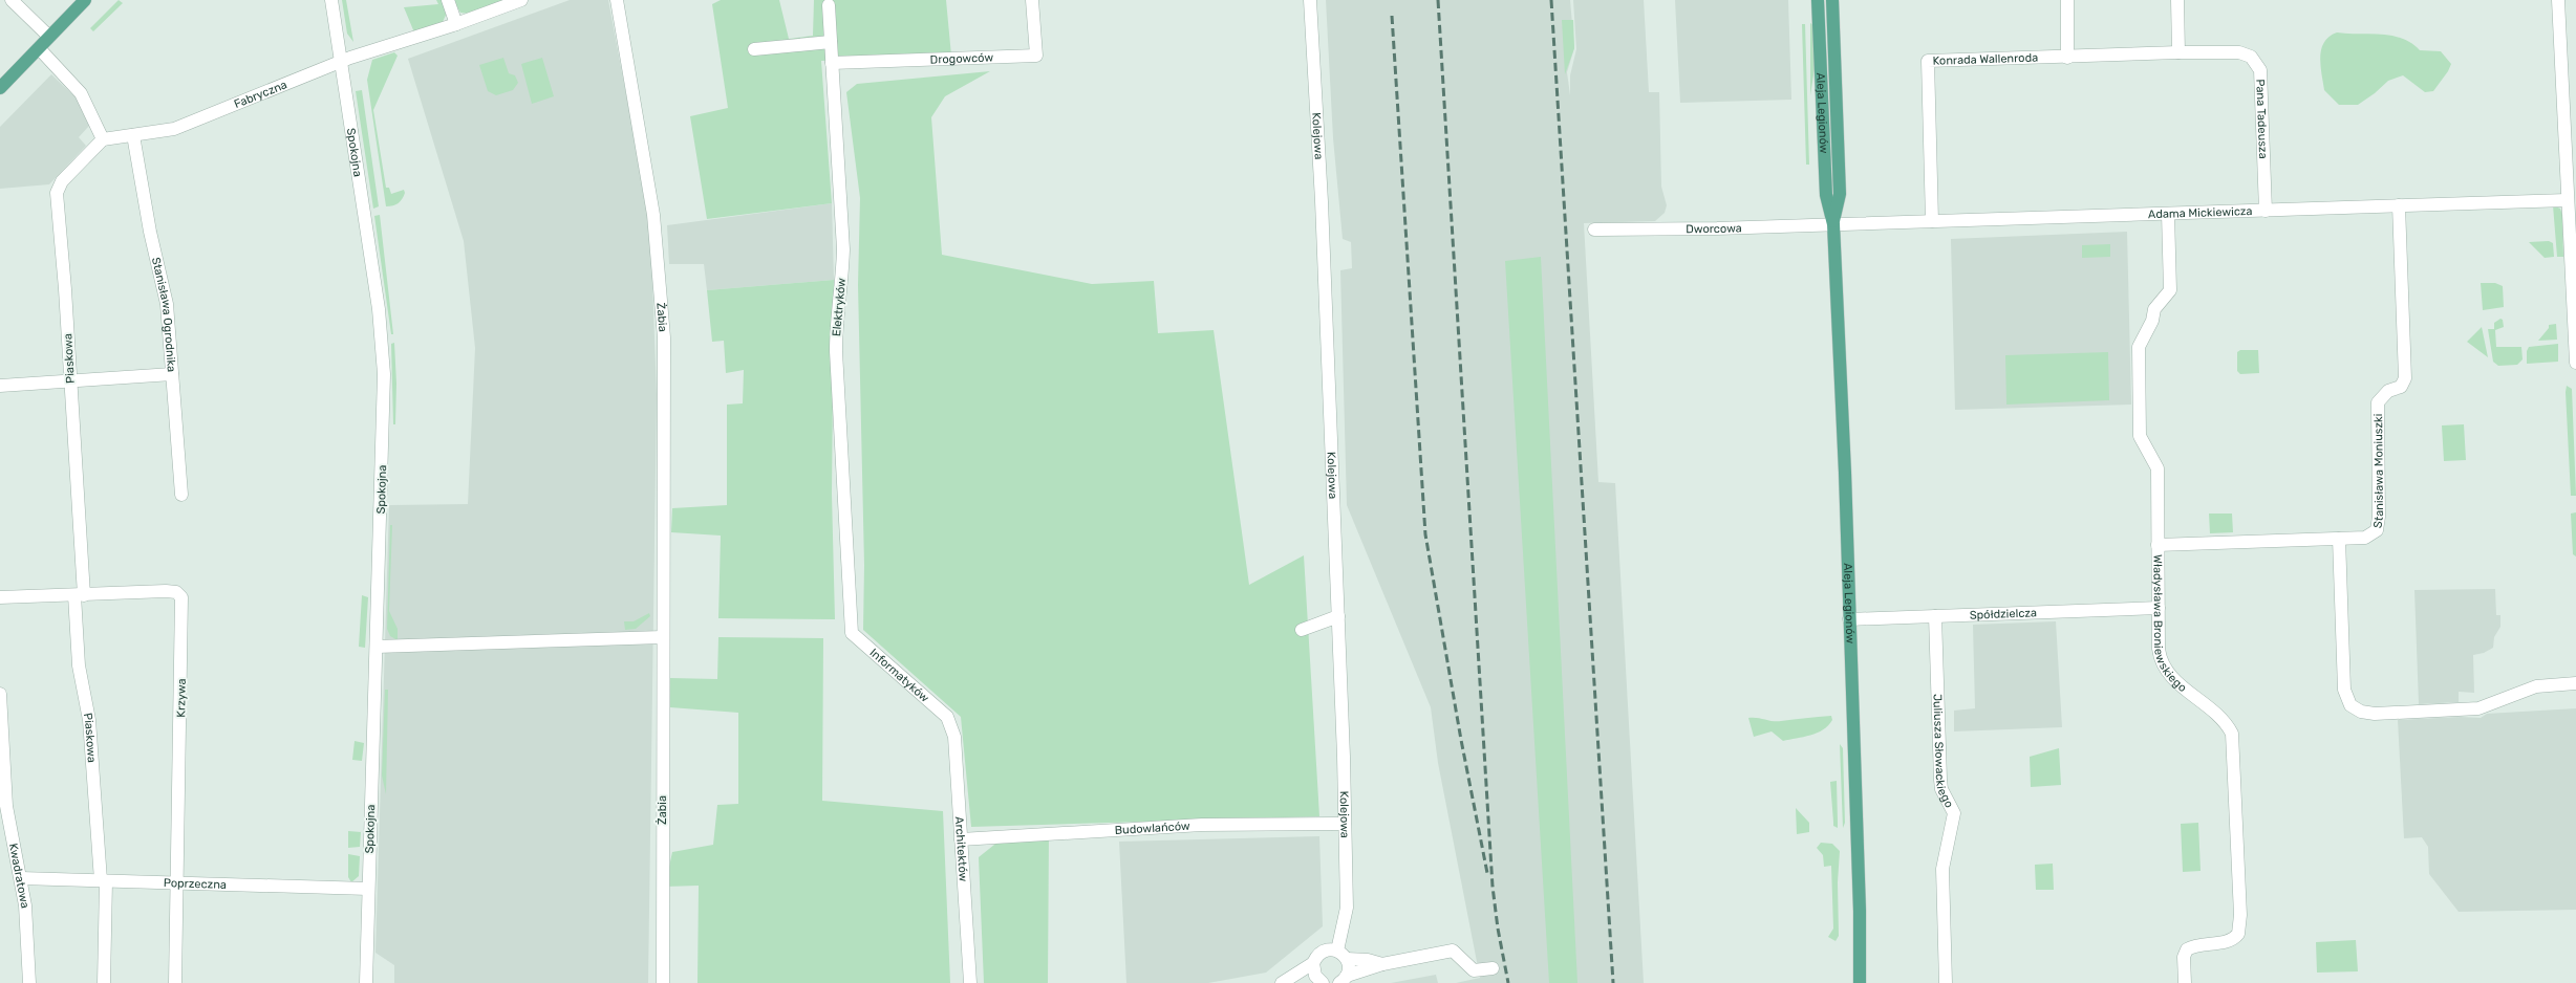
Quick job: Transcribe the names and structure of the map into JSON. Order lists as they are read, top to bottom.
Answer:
{
  "streets": {
    "main road": ["Aleja Legionów"],
    "street": [
      "Drogowców",
      "Konrada Wallenroda",
      "Fabryczna",
      "Pana Tadeusza",
      "Kolejowa",
      "Spokojna",
      "Adama Mickiewicza",
      "Dworcowa",
      "Elektryków",
      "Stanisława Ogrodnika",
      "Żabia",
      "Piaskowa",
      "Stanisława Moniuszki",
      "Spółdzielcza",
      "Władysława Broniewskiego",
      "Informatyków",
      "Krzywa",
      "Juliusza Słowackiego",
      "Budowlańców",
      "Architektów",
      "Kwadratowa",
      "Poprzeczna"
    ]
  },
  "crossings": [
    ["Drogowców", "Elektryków"],
    ["Konrada Wallenroda", "Pana Tadeusza"],
    ["Konrada Wallenroda", "Adama Mickiewicza"],
    ["Fabryczna", "Spokojna"],
    ["Fabryczna", "Stanisława Ogrodnika"],
    ["Fabryczna", "Piaskowa"],
    ["Aleja Legionów", "Adama Mickiewicza"],
    ["Aleja Legionów", "Dworcowa"],
    ["Aleja Legionów", "Spółdzielcza"],
    ["Pana Tadeusza", "Adama Mickiewicza"],
    ["Kolejowa", "Budowlańców"],
    ["Spokojna", "Poprzeczna"],
    ["Adama Mickiewicza", "Dworcowa"],
    ["Adama Mickiewicza", "Stanisława Moniuszki"],
    ["Adama Mickiewicza", "Władysława Broniewskiego"],
    ["Elektryków", "Informatyków"],
    ["Piaskowa", "Krzywa"],
    ["Piaskowa", "Poprzeczna"],
    ["Stanisława Moniuszki", "Władysława Broniewskiego"],
    ["Spółdzielcza", "Władysława Broniewskiego"],
    ["Spółdzielcza", "Juliusza Słowackiego"],
    ["Informatyków", "Architektów"],
    ["Krzywa", "Poprzeczna"],
    ["Budowlańców", "Architektów"],
    ["Kwadratowa", "Poprzeczna"]
  ]
}
